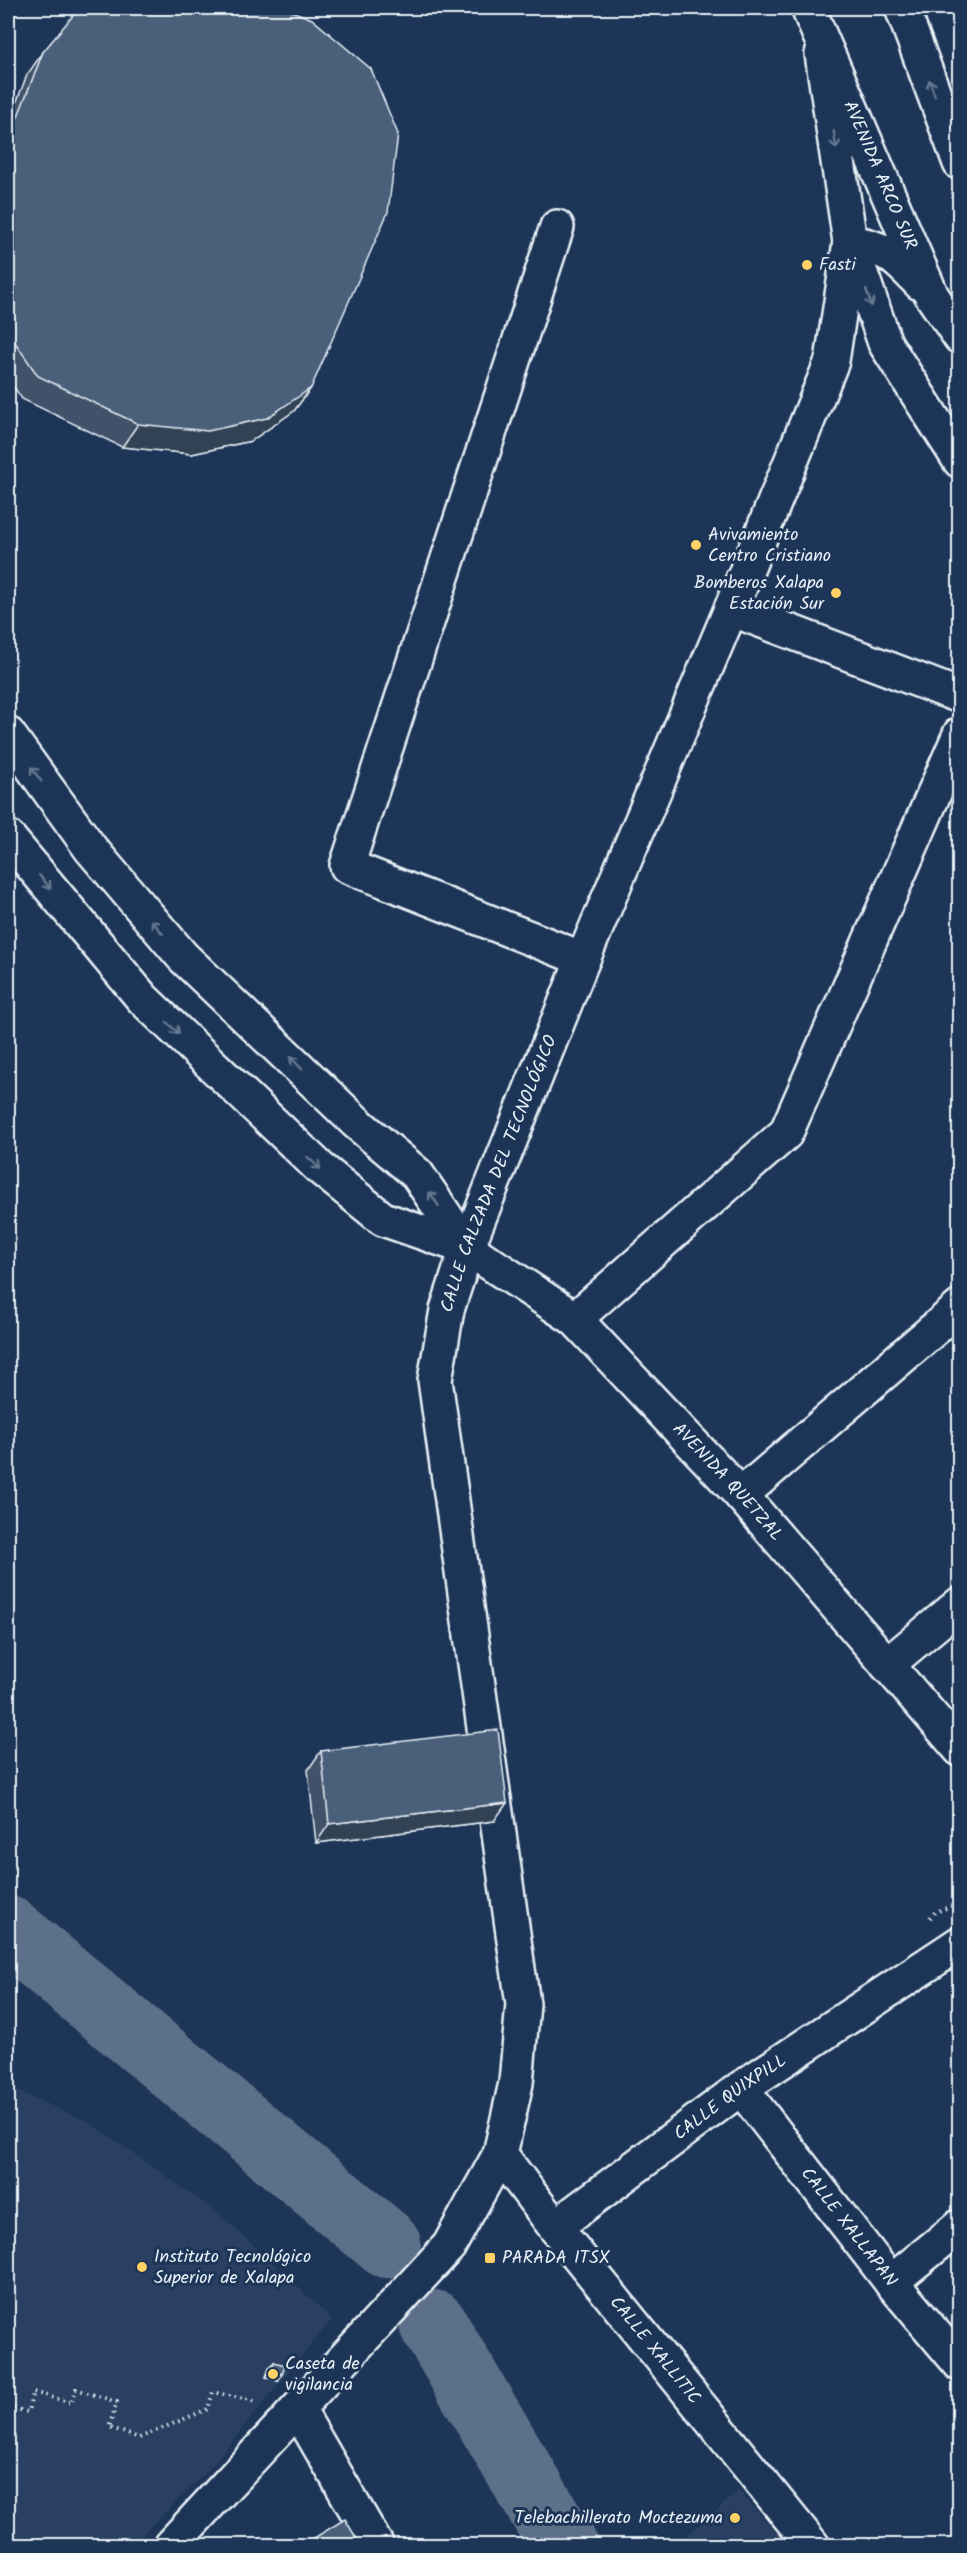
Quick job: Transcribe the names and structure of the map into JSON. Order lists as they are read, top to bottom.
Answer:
{
  "streets": {
    "street": [
      "AVENIDA ARCO SUR",
      "CALLE CALZADA DEL TECNOLÓGICO",
      "AVENIDA QUETZAL",
      "CALLE QUIXPILL",
      "CALLE XALLAPAN",
      "CALLE XALLITIC"
    ]
  },
  "crossings": [
    ["CALLE CALZADA DEL TECNOLÓGICO", "AVENIDA QUETZAL"],
    ["CALLE CALZADA DEL TECNOLÓGICO", "CALLE XALLITIC"],
    ["CALLE QUIXPILL", "CALLE XALLAPAN"],
    ["CALLE QUIXPILL", "CALLE XALLITIC"]
  ],
  "places": {
    "other": [
      "Fasti",
      "Avivamiento Centro Cristiano",
      "Bomberos Xalapa Estación Sur",
      "Instituto Tecnológico Superior de Xalapa",
      "Caseta de vigilancia",
      "Telebachillerato Moctezuma"
    ],
    "transit": ["PARADA ITSX"]
  }
}
